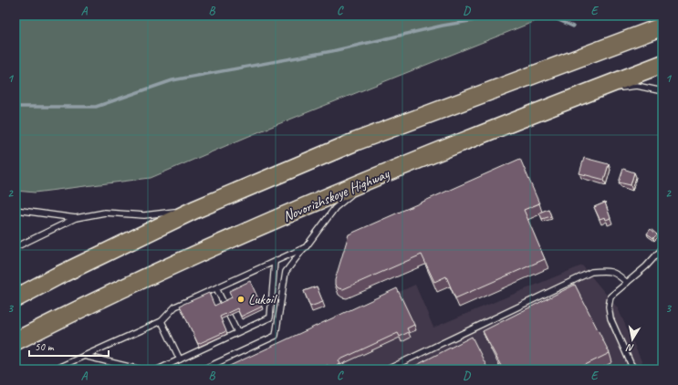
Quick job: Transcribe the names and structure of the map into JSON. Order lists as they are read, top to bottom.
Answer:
{
  "streets": {
    "highway": ["Novorizhskoye Highway"]
  },
  "places": ["Lukoil"],
  "scale_bar": "50 m",
  "north": "bottom",
  "grid": {
    "columns": [
      "A",
      "B",
      "C",
      "D",
      "E"
    ],
    "rows": ["1", "2", "3"]
  }
}
